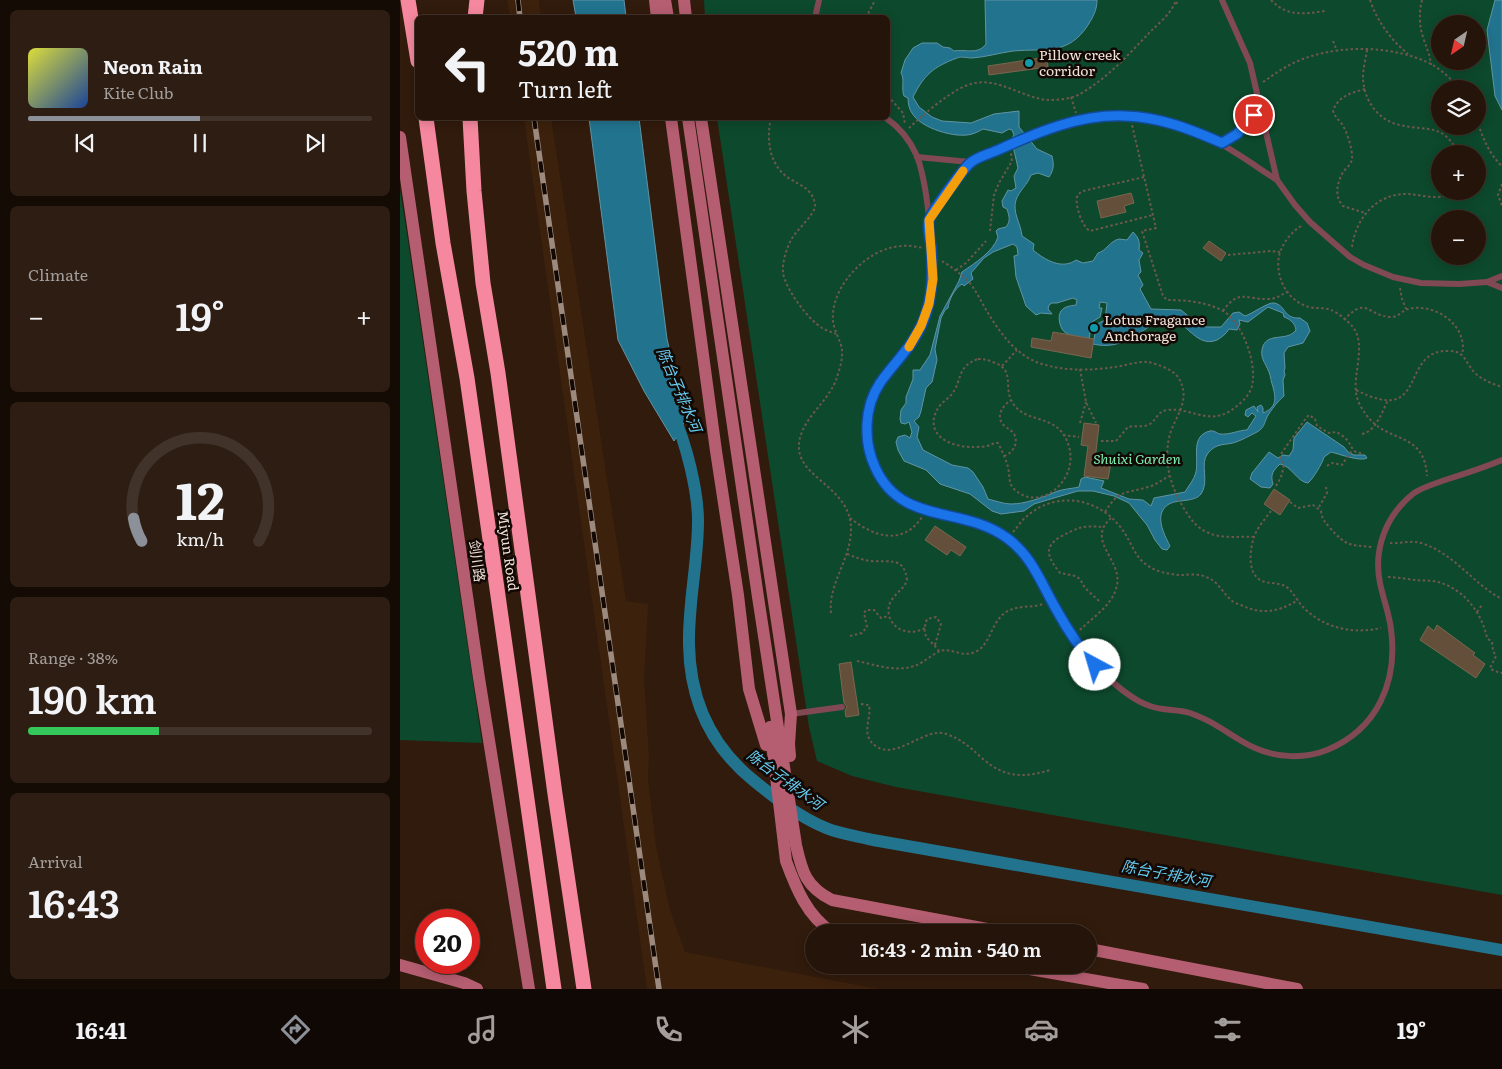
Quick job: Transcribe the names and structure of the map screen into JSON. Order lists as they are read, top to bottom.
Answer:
{
  "streets": {
    "highway": ["Miyun Road"],
    "street": ["剑川路"]
  },
  "water": ["陈台子排水河"],
  "parks": ["Shuixi Garden"],
  "places": ["Pillow creek corridor", "Lotus Fragance Anchorage"],
  "north": "bottom left",
  "page": {
    "map_buttons": ["+", "−"],
    "turn": ["520 m", "Turn left"],
    "song": ["Neon Rain", "Kite Club"],
    "tile": [
      "Climate",
      ["Range · 38%", "190 km"],
      ["Arrival", "16:43"]
    ],
    "heat": ["−", "19°", "+"],
    "limit": "20",
    "trip": "16:43 · 2 min · 540 m",
    "tabs": ["16:41", "19°"],
    "gauge": ["12", "km/h"]
  }
}
